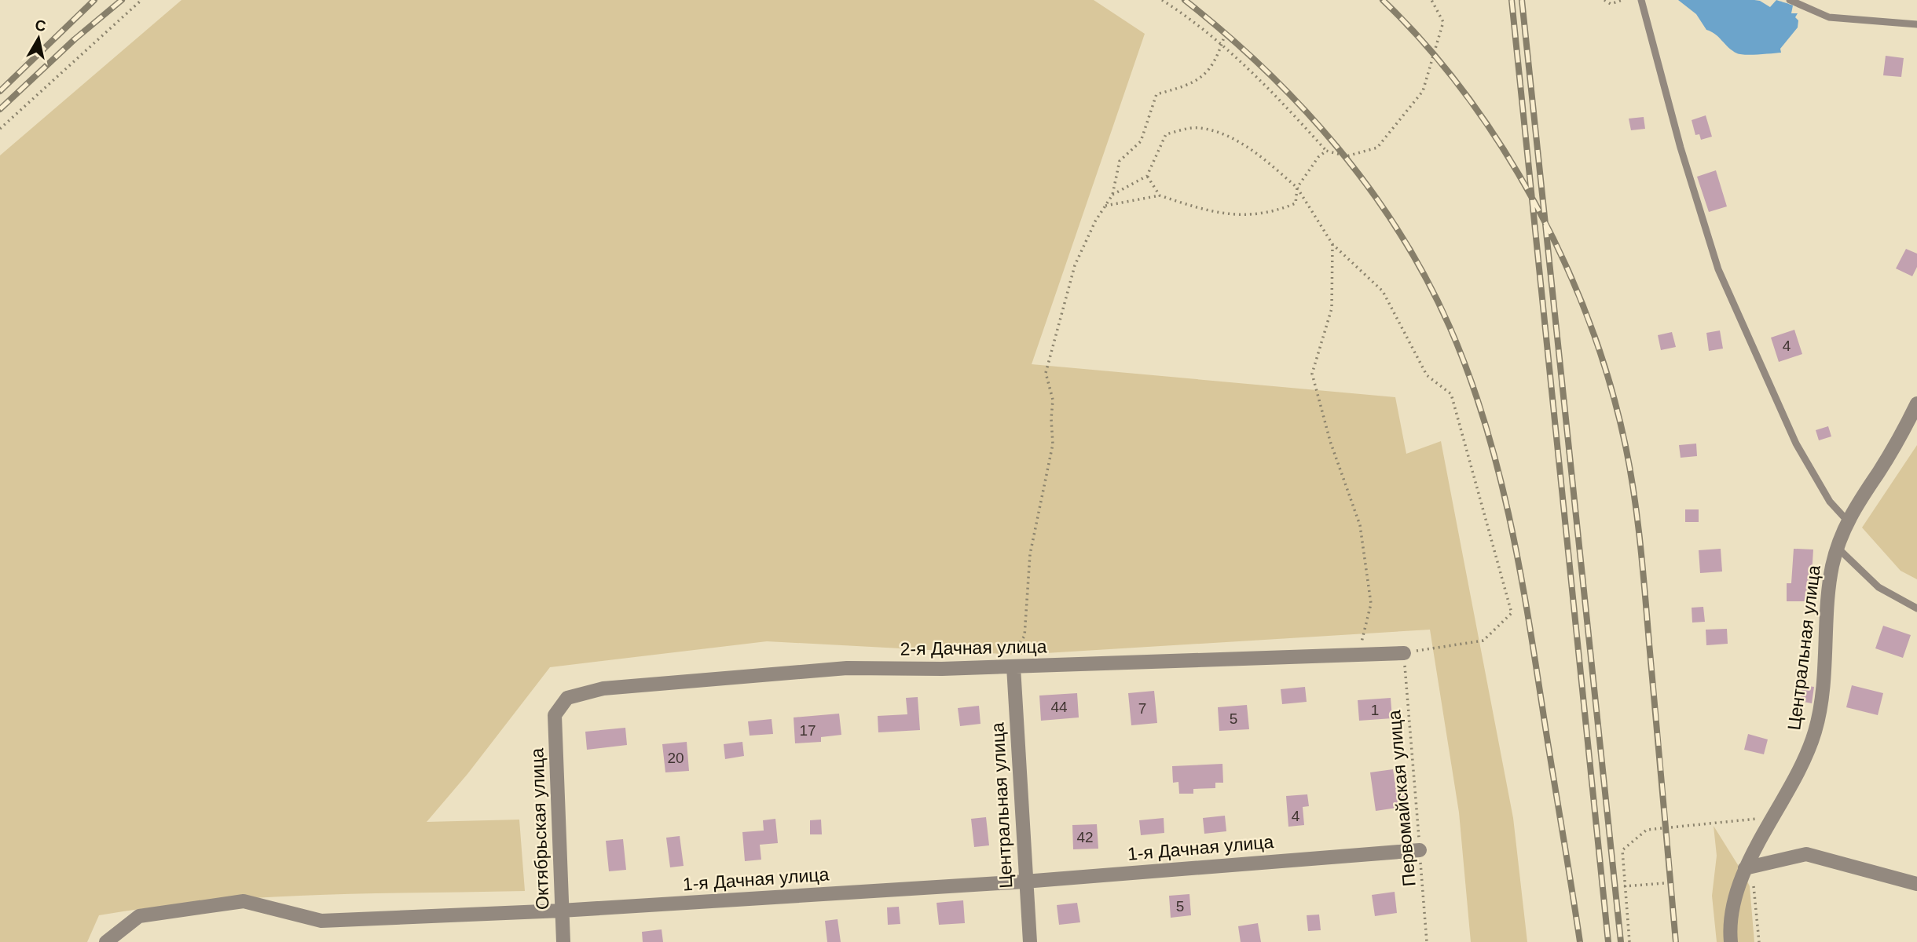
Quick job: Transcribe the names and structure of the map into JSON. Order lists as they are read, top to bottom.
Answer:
{
  "streets": {
    "street": [
      "2-я Дачная улица",
      "Центральная улица",
      "Октябрьская улица",
      "1-я Дачная улица"
    ],
    "path": ["Первомайская улица"]
  },
  "crossings": [
    ["2-я Дачная улица", "Центральная улица"],
    ["2-я Дачная улица", "Первомайская улица"],
    ["2-я Дачная улица", "Октябрьская улица"],
    ["Центральная улица", "1-я Дачная улица"],
    ["Первомайская улица", "1-я Дачная улица"],
    ["Октябрьская улица", "1-я Дачная улица"]
  ],
  "house_numbers": [
    "4",
    "44",
    "7",
    "1",
    "5",
    "17",
    "20",
    "4",
    "42",
    "5"
  ],
  "north": "top"
}
